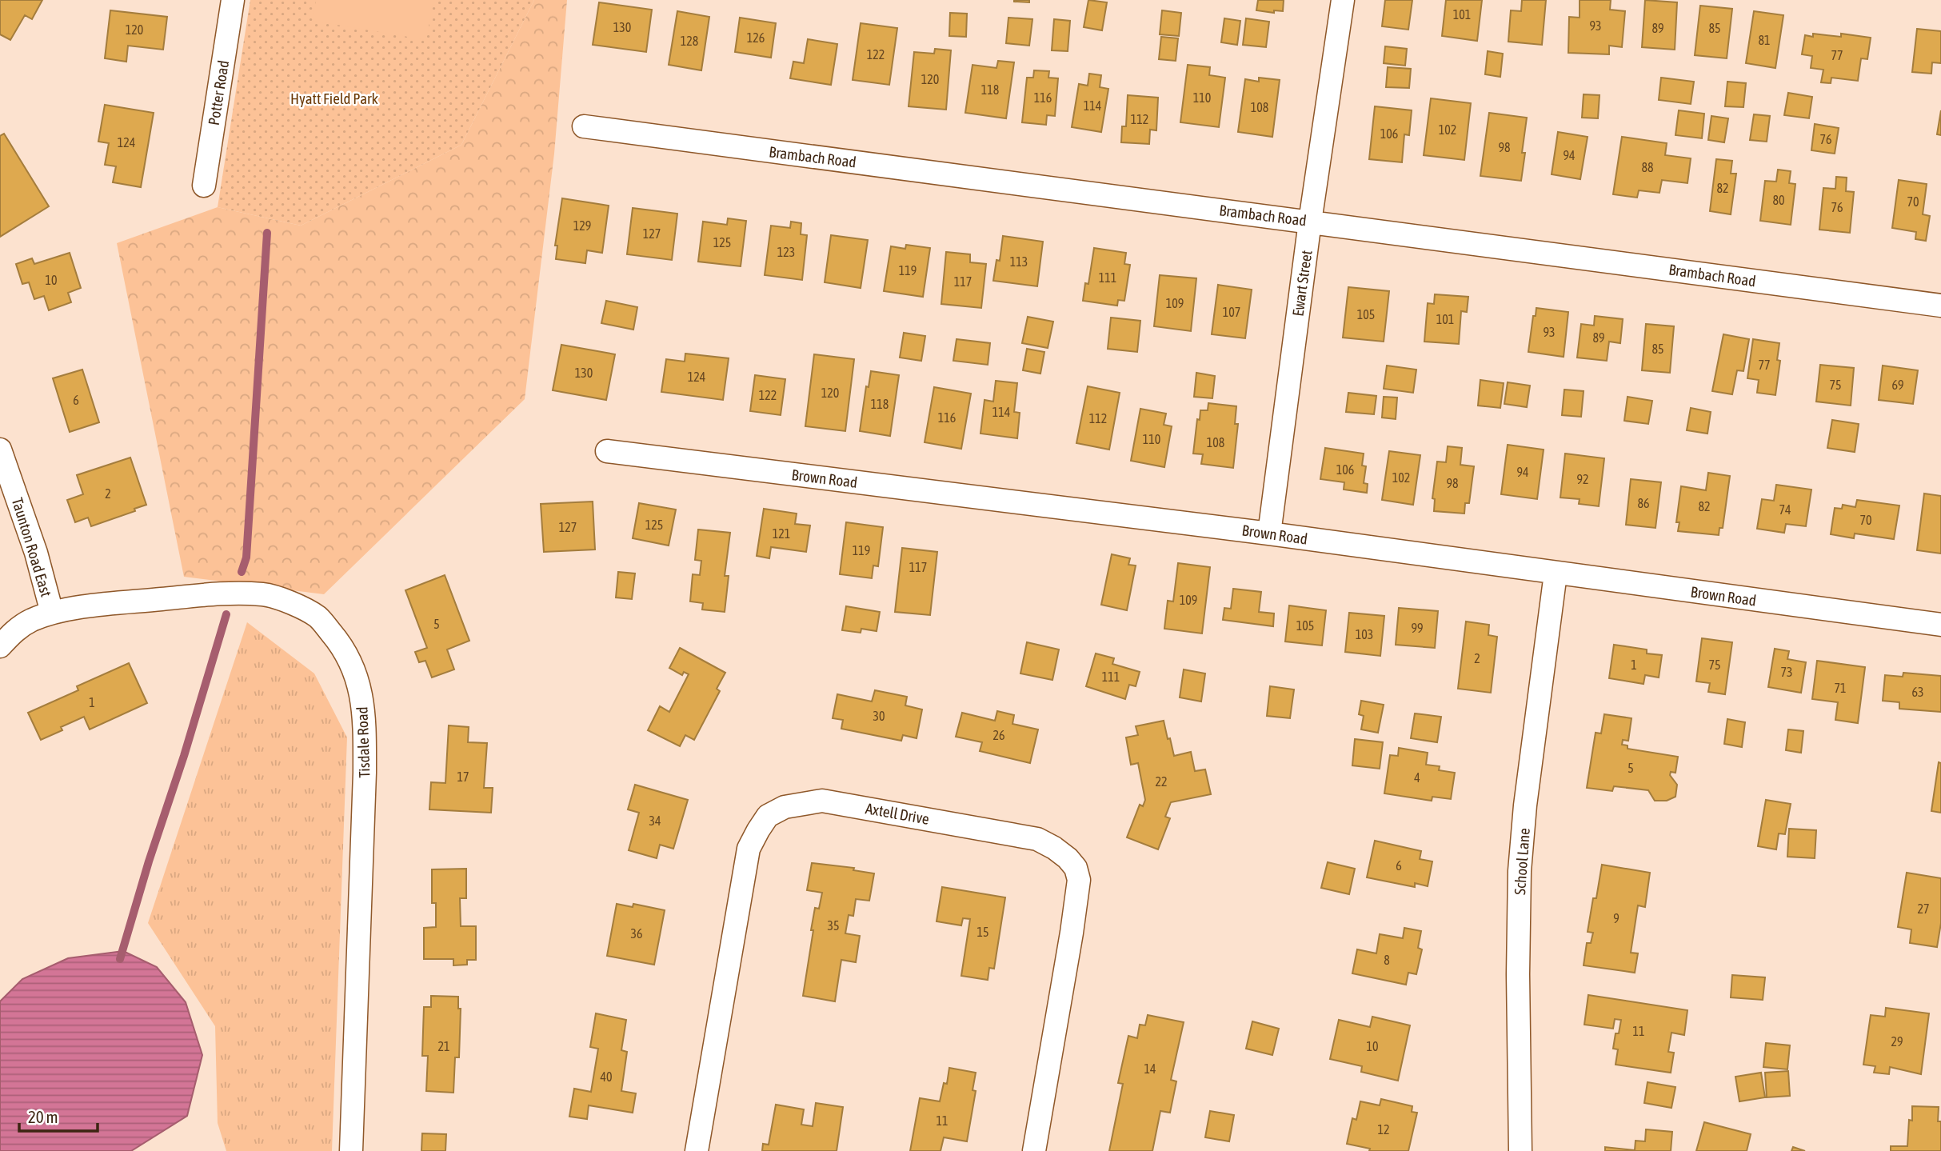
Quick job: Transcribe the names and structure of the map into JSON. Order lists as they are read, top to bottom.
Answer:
{
  "streets": {
    "street": [
      "Potter Road",
      "Brambach Road",
      "Ewart Street",
      "Brown Road",
      "Taunton Road East",
      "Tisdale Road",
      "Axtell Drive",
      "School Lane"
    ]
  },
  "crossings": [
    ["Brambach Road", "Ewart Street"],
    ["Ewart Street", "Brown Road"],
    ["Brown Road", "School Lane"],
    ["Taunton Road East", "Tisdale Road"]
  ],
  "parks": ["Hyatt Field Park"],
  "house_numbers": [
    "101",
    "93",
    "130",
    "89",
    "85",
    "120",
    "126",
    "81",
    "128",
    "122",
    "77",
    "120",
    "118",
    "116",
    "110",
    "114",
    "108",
    "112",
    "102",
    "106",
    "76",
    "124",
    "98",
    "94",
    "88",
    "82",
    "80",
    "70",
    "76",
    "129",
    "127",
    "125",
    "123",
    "113",
    "119",
    "111",
    "10",
    "117",
    "109",
    "107",
    "105",
    "101",
    "93",
    "89",
    "85",
    "77",
    "130",
    "124",
    "75",
    "69",
    "120",
    "122",
    "6",
    "118",
    "114",
    "116",
    "112",
    "110",
    "108",
    "106",
    "94",
    "102",
    "92",
    "98",
    "2",
    "86",
    "82",
    "74",
    "70",
    "125",
    "127",
    "121",
    "119",
    "117",
    "109",
    "5",
    "105",
    "99",
    "103",
    "2",
    "1",
    "75",
    "73",
    "111",
    "71",
    "63",
    "1",
    "30",
    "26",
    "5",
    "17",
    "4",
    "22",
    "34",
    "6",
    "27",
    "9",
    "35",
    "15",
    "36",
    "8",
    "11",
    "29",
    "21",
    "10",
    "14",
    "40",
    "11",
    "12"
  ],
  "scale_bar": "20 m"
}
